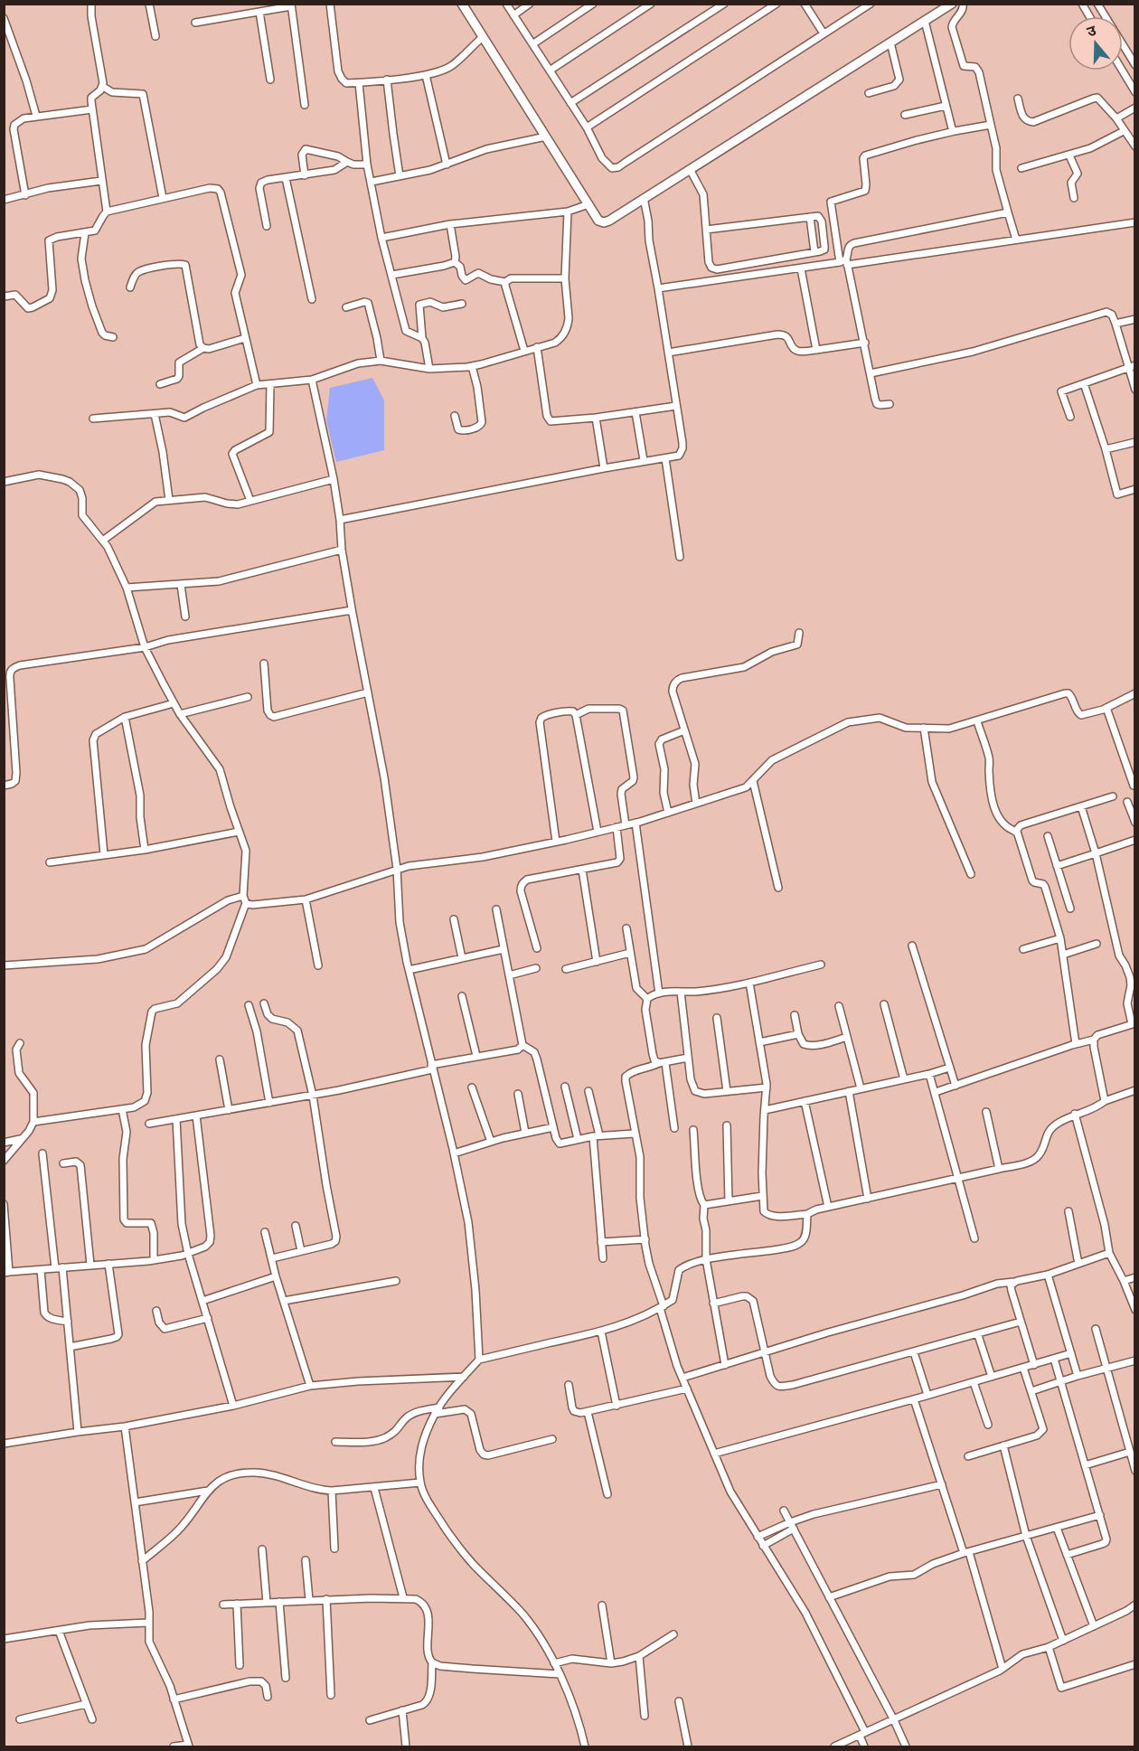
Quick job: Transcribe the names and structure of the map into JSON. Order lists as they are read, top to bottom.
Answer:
{
  "north": "top"
}
